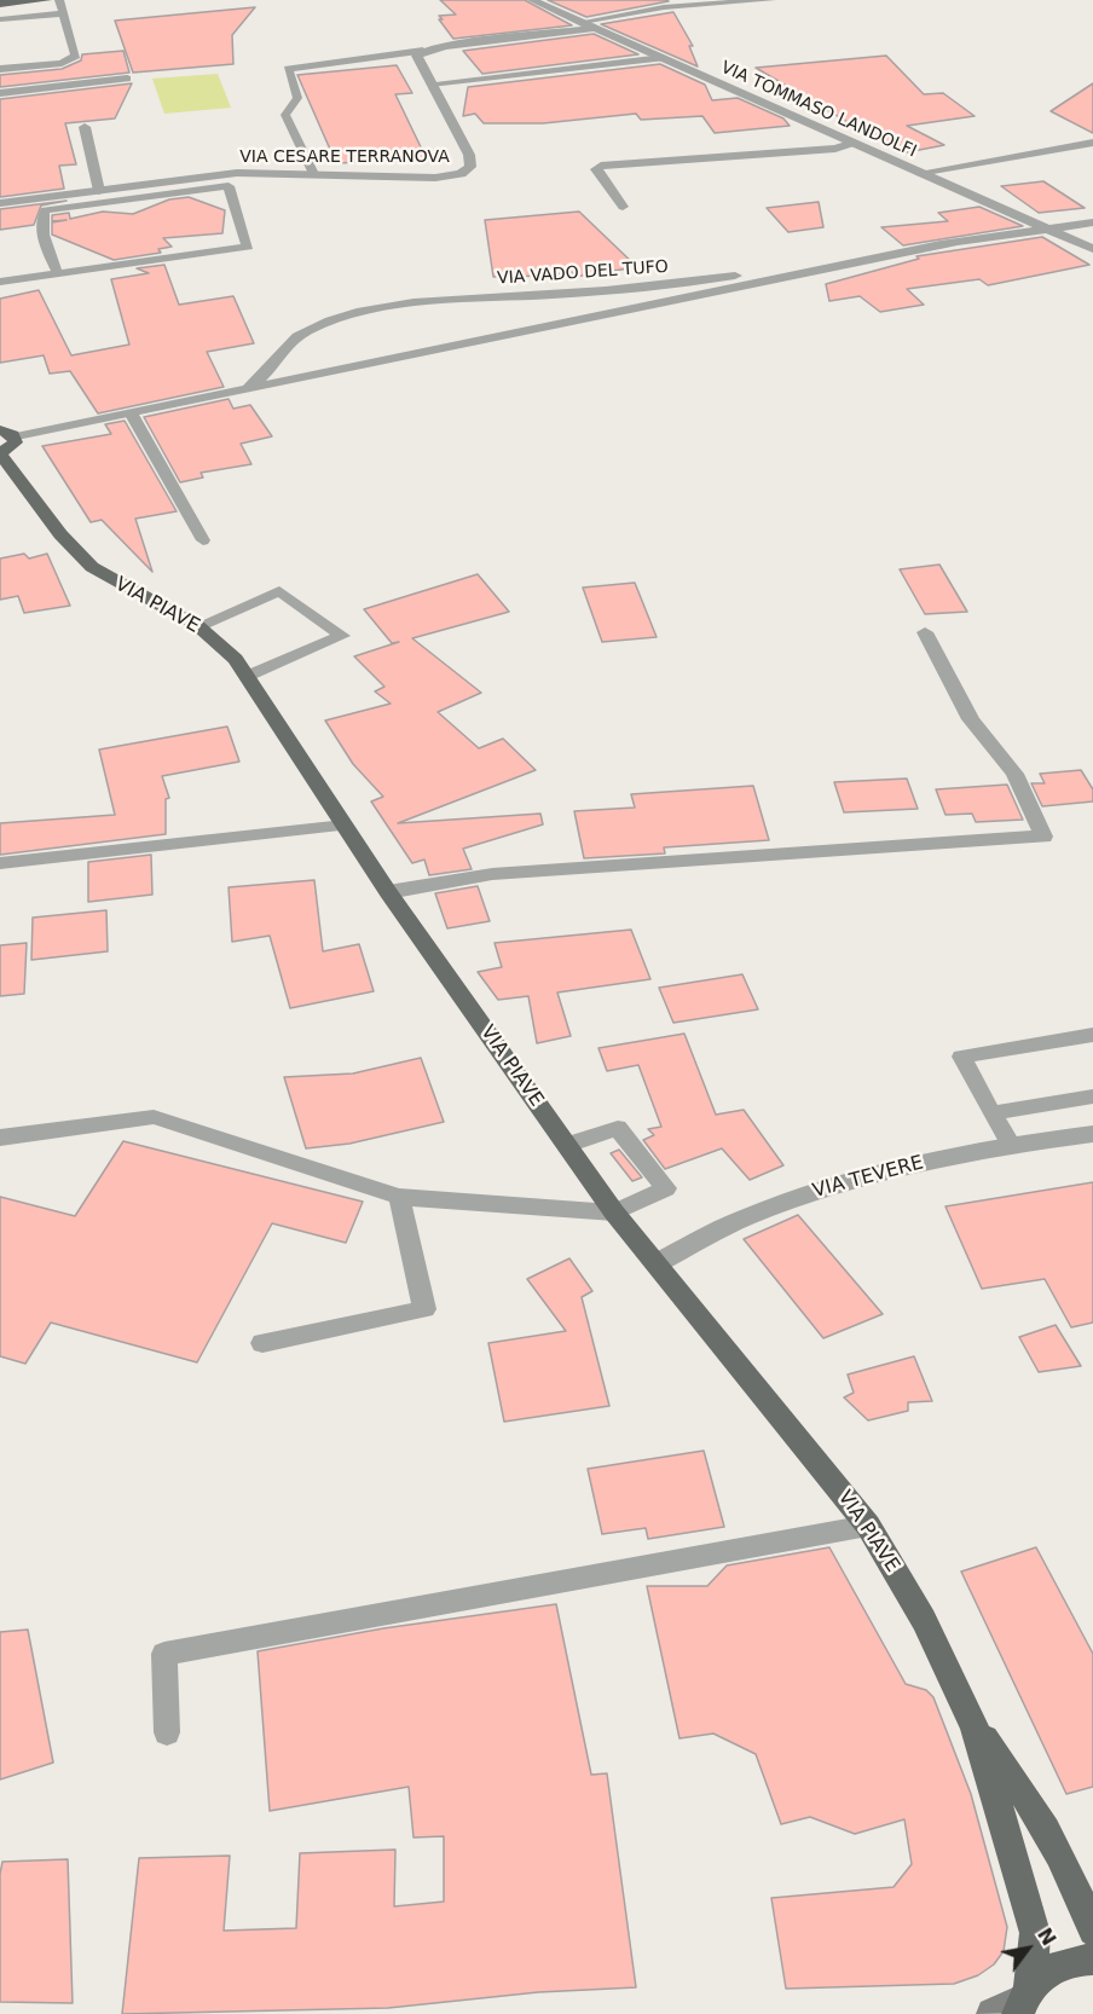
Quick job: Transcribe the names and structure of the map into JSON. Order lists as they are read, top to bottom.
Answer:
{
  "streets": {
    "main road": ["VIA PIAVE"],
    "street": [
      "VIA TOMMASO LANDOLFI",
      "VIA CESARE TERRANOVA",
      "VIA VADO DEL TUFO",
      "VIA TEVERE"
    ]
  },
  "crossings": [
    ["VIA TOMMASO LANDOLFI", "VIA VADO DEL TUFO"],
    ["VIA VADO DEL TUFO", "VIA PIAVE"],
    ["VIA PIAVE", "VIA TEVERE"]
  ],
  "north": "top right"
}
